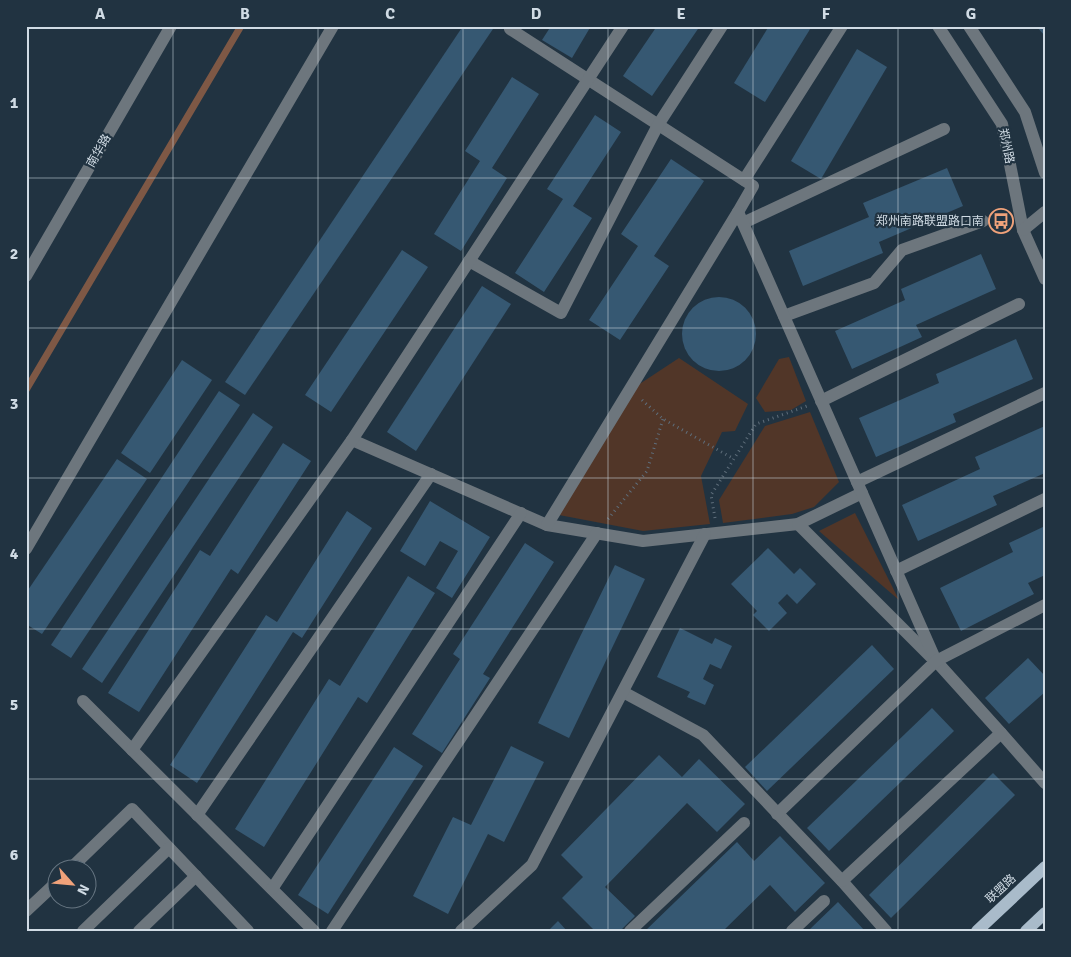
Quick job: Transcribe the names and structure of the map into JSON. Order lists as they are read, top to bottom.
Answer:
{
  "streets": {
    "main road": ["联盟路"],
    "street": ["郑州路", "南华路"]
  },
  "places": {
    "bus stop": ["郑州南路联盟路口南"]
  },
  "north": "bottom right",
  "grid": {
    "columns": [
      "A",
      "B",
      "C",
      "D",
      "E",
      "F",
      "G"
    ],
    "rows": [
      "1",
      "2",
      "3",
      "4",
      "5",
      "6"
    ]
  }
}
